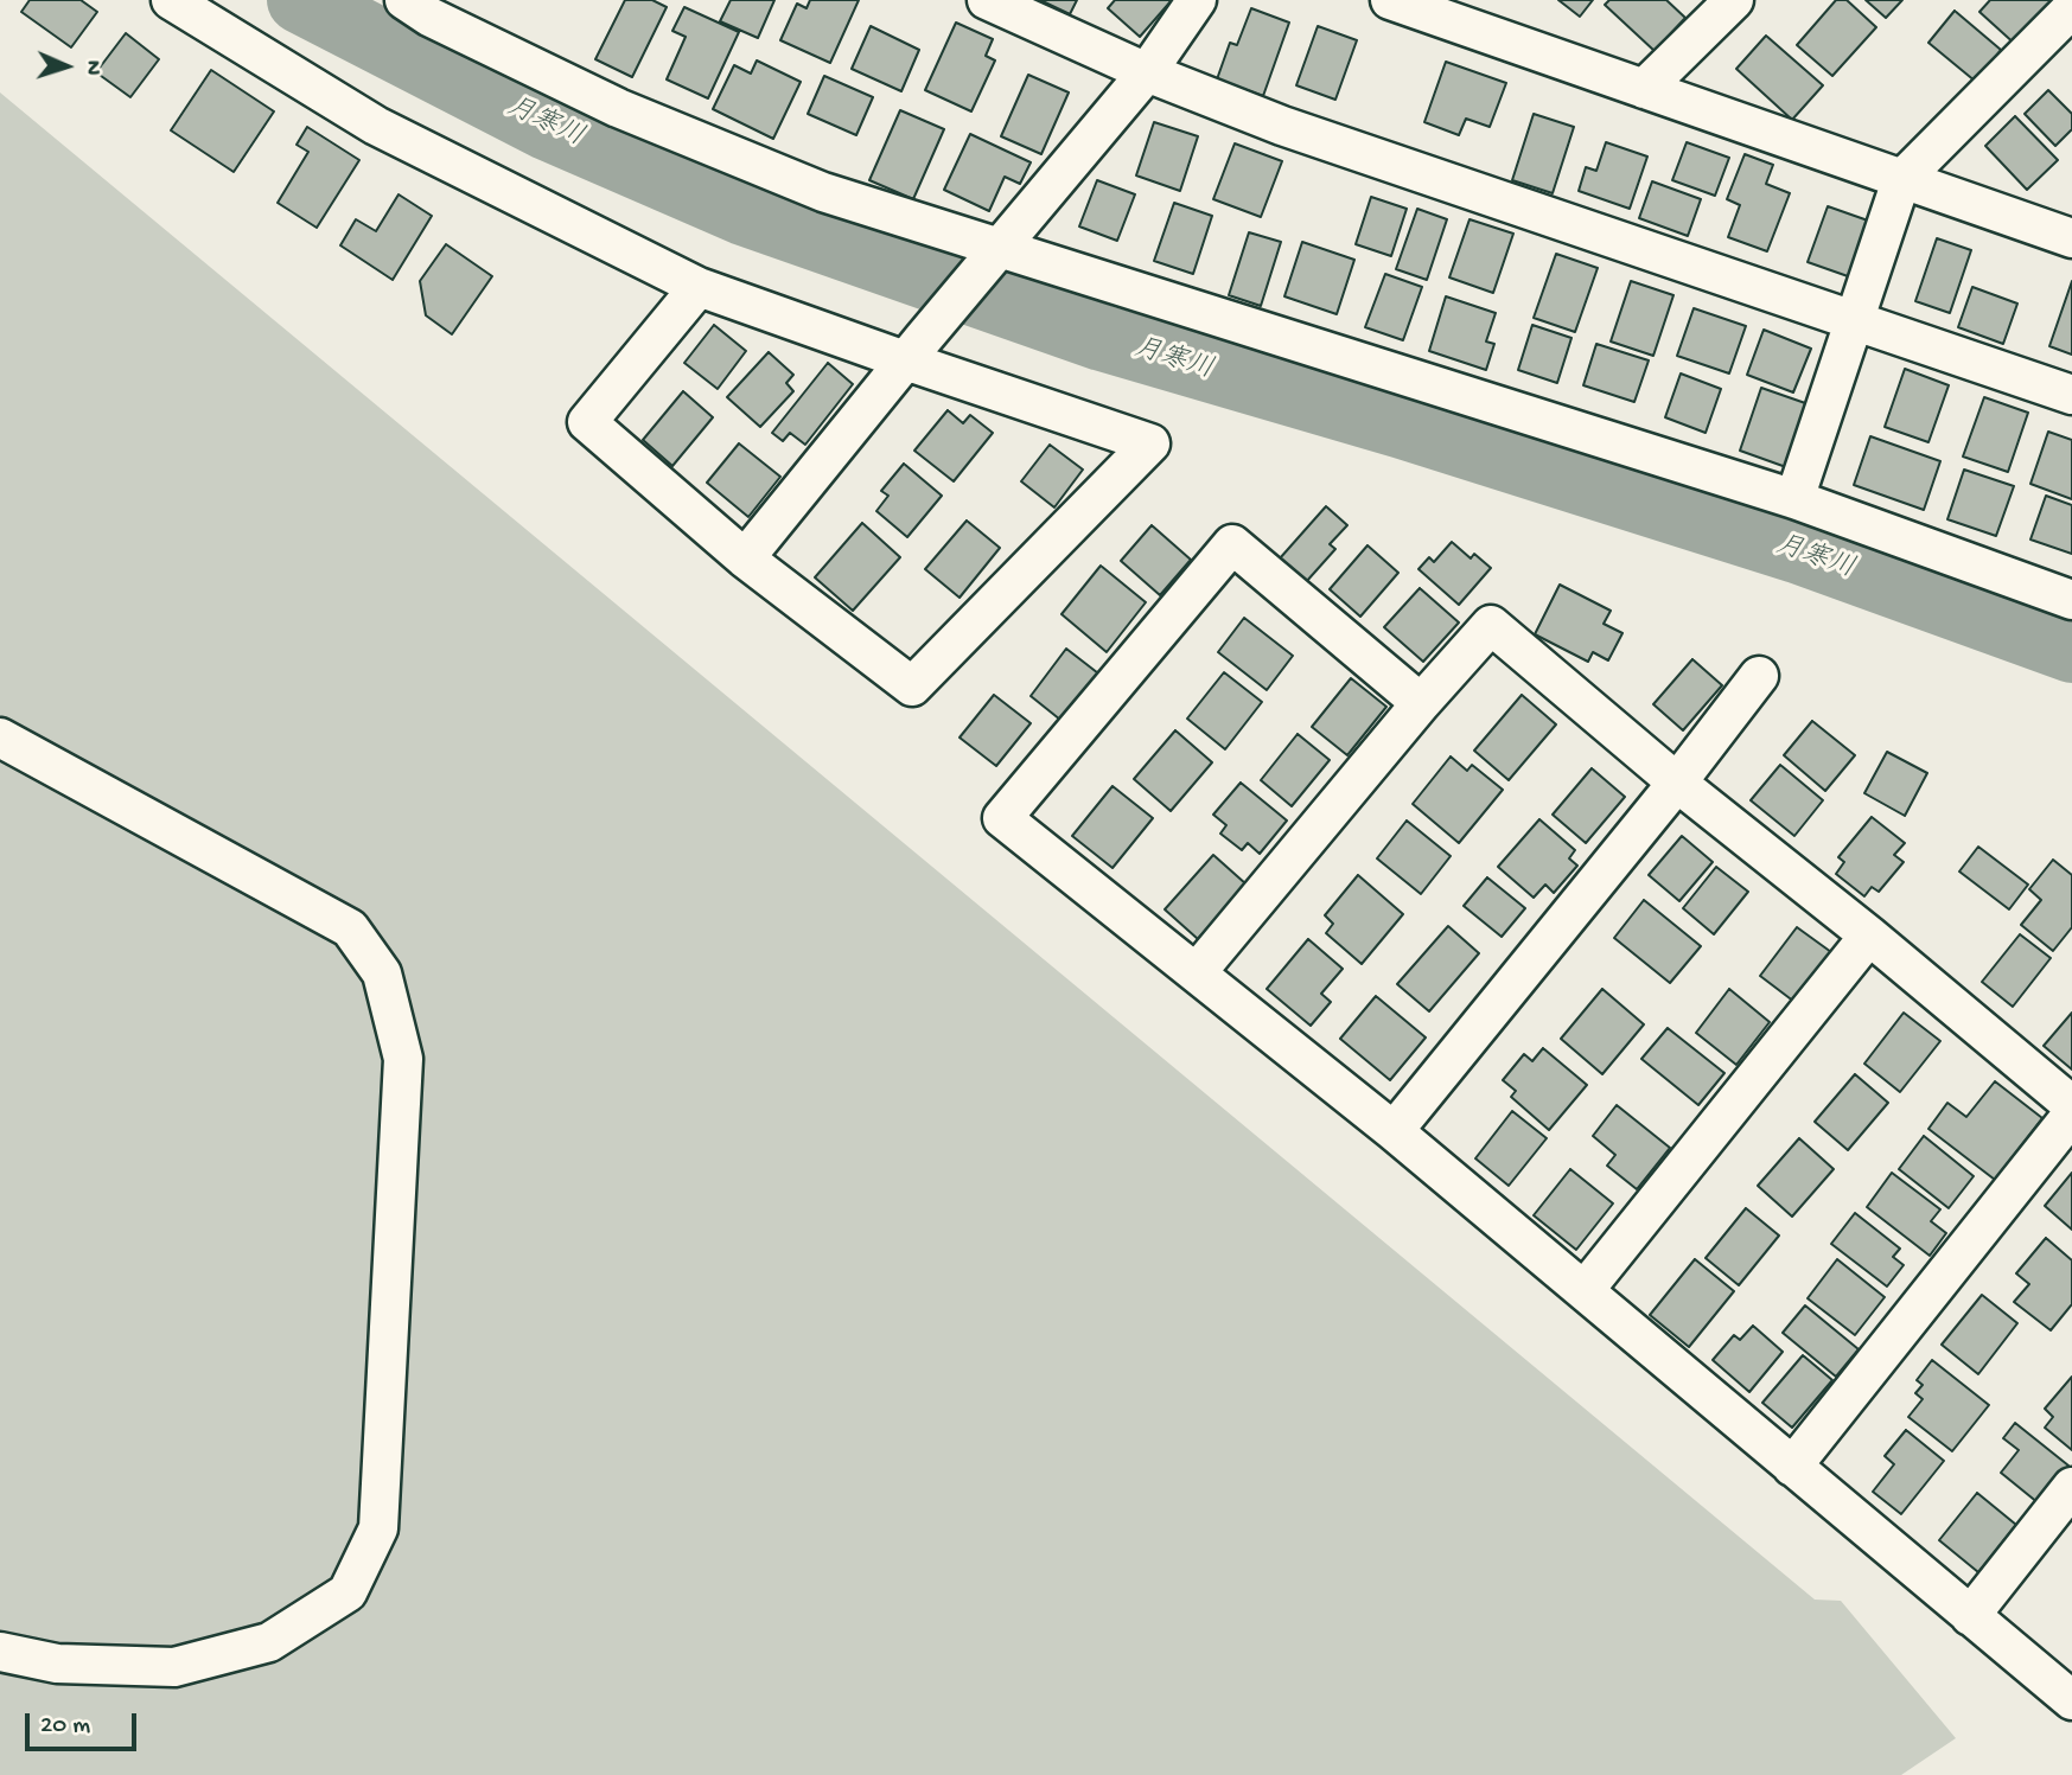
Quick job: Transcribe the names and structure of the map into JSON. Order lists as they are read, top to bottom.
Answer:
{
  "water": ["月寒川"],
  "scale_bar": "20 m",
  "north": "right"
}
